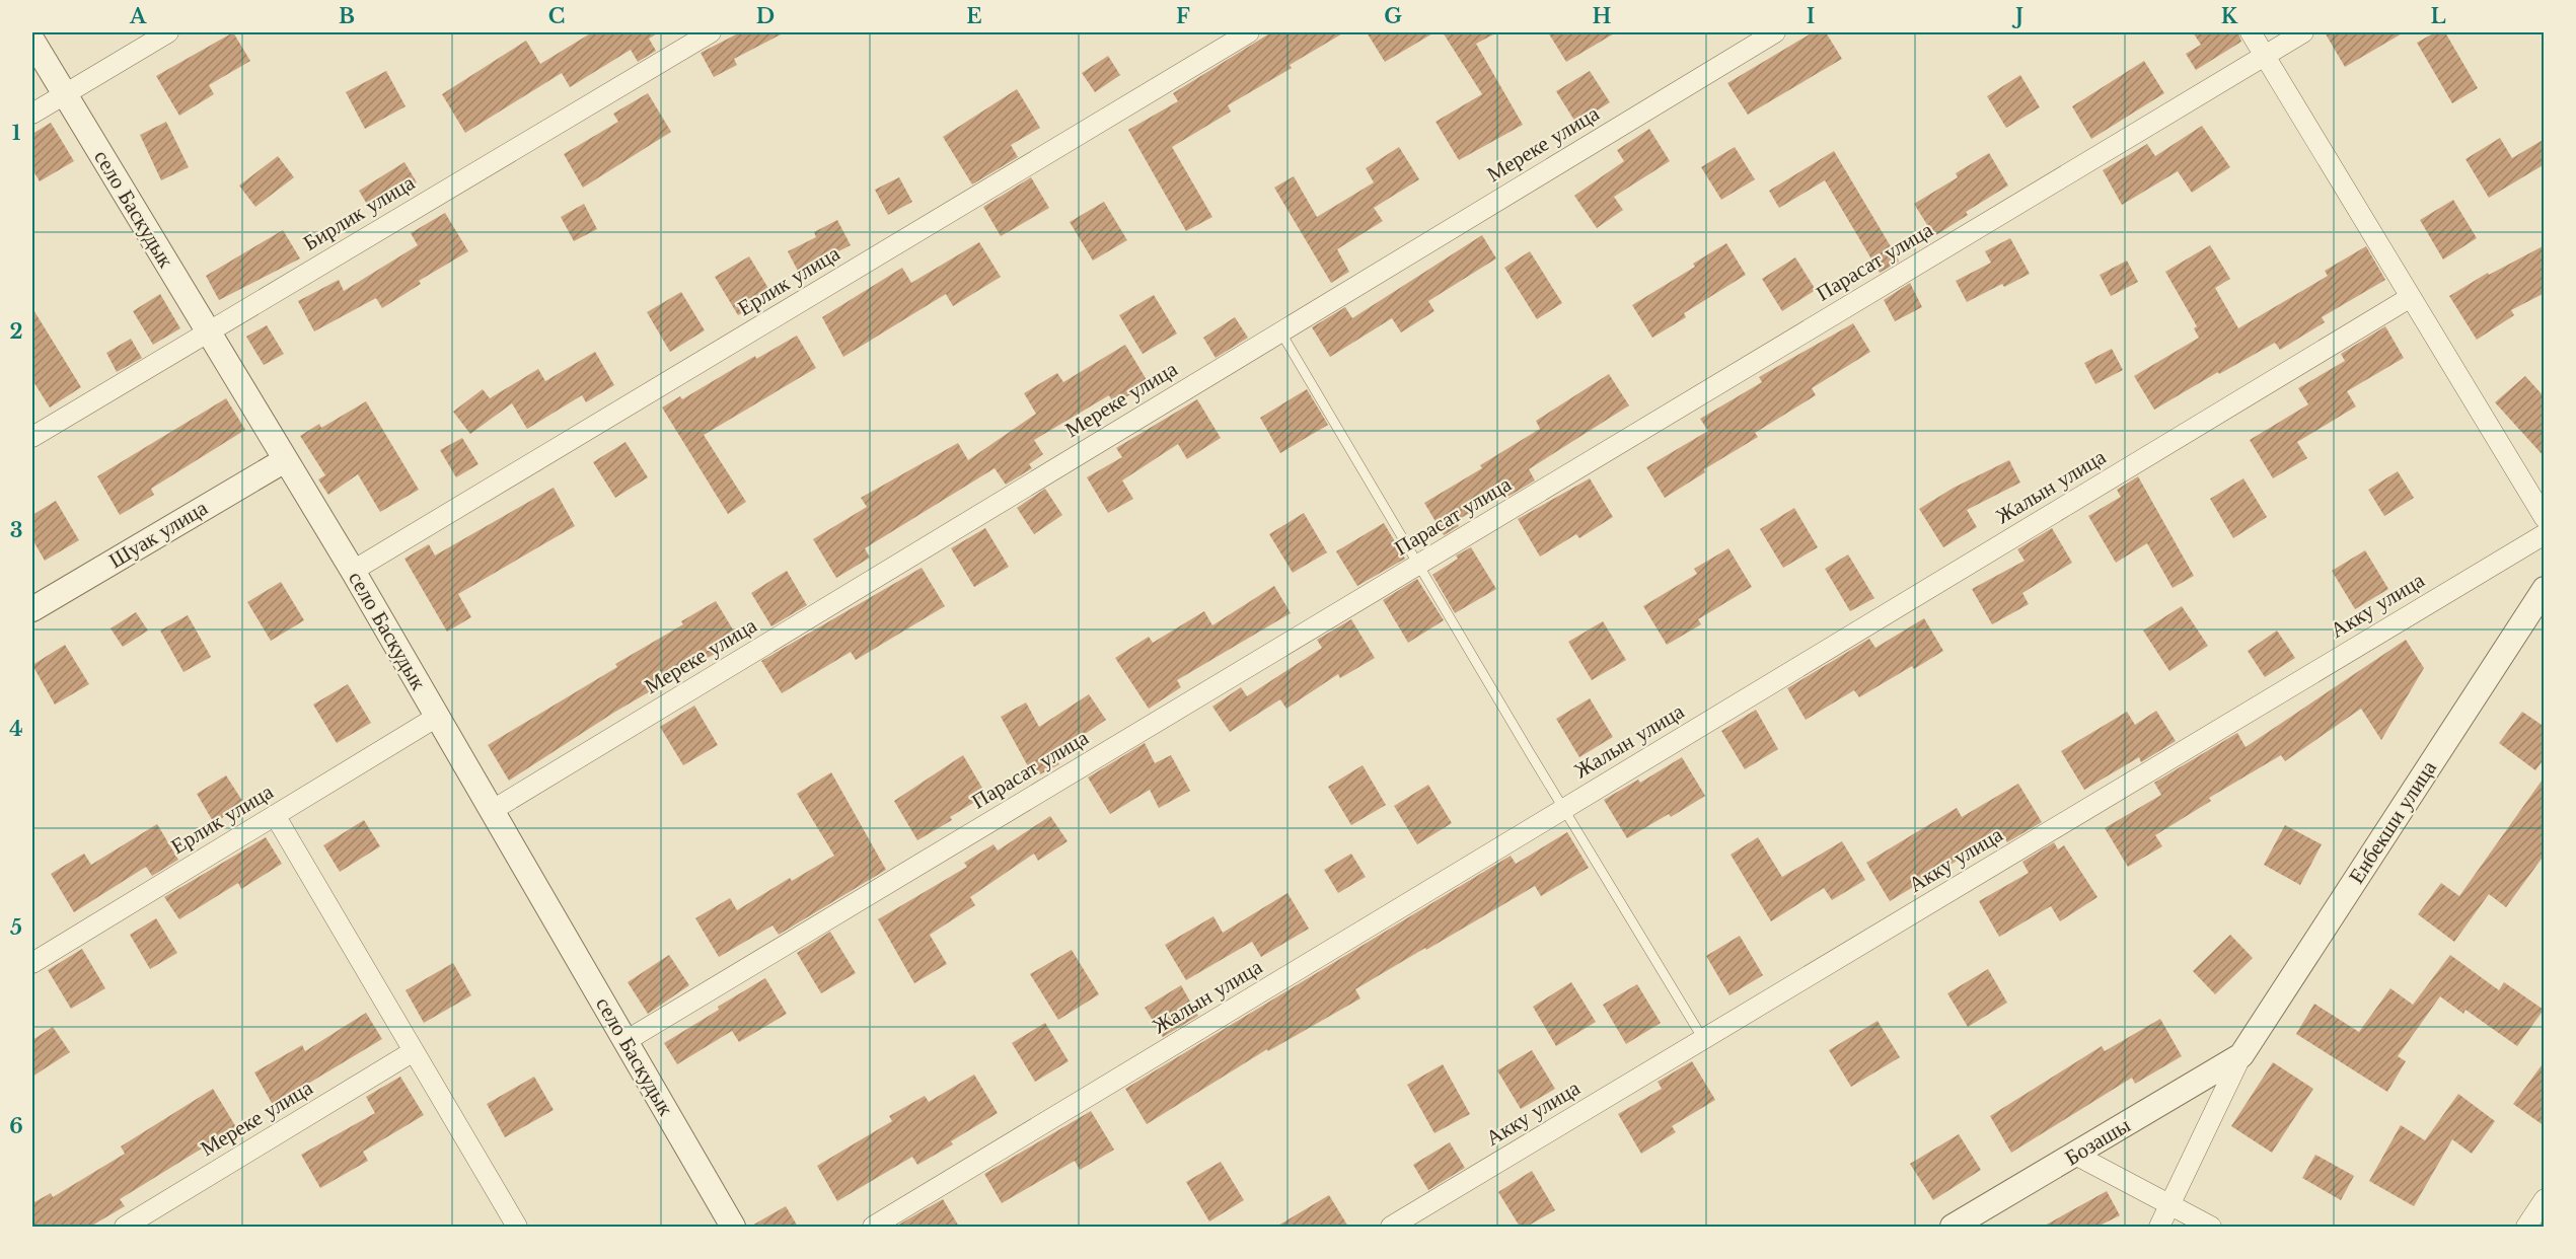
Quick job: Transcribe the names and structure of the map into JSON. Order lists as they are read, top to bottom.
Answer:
{
  "streets": {
    "street": [
      "Мереке улица",
      "село Баскудык",
      "Бирлик улица",
      "Парасат улица",
      "Ерлик улица",
      "Жалын улица",
      "Шуак улица",
      "Акку улица",
      "Енбекши улица",
      "Бозашы"
    ]
  },
  "crossings": [
    ["Мереке улица", "село Баскудык"],
    ["село Баскудык", "Бирлик улица"],
    ["село Баскудык", "Парасат улица"],
    ["село Баскудык", "Ерлик улица"],
    ["село Баскудык", "Шуак улица"],
    ["Енбекши улица", "Бозашы"]
  ],
  "grid": {
    "columns": [
      "A",
      "B",
      "C",
      "D",
      "E",
      "F",
      "G",
      "H",
      "I",
      "J",
      "K",
      "L"
    ],
    "rows": [
      "1",
      "2",
      "3",
      "4",
      "5",
      "6"
    ]
  }
}
